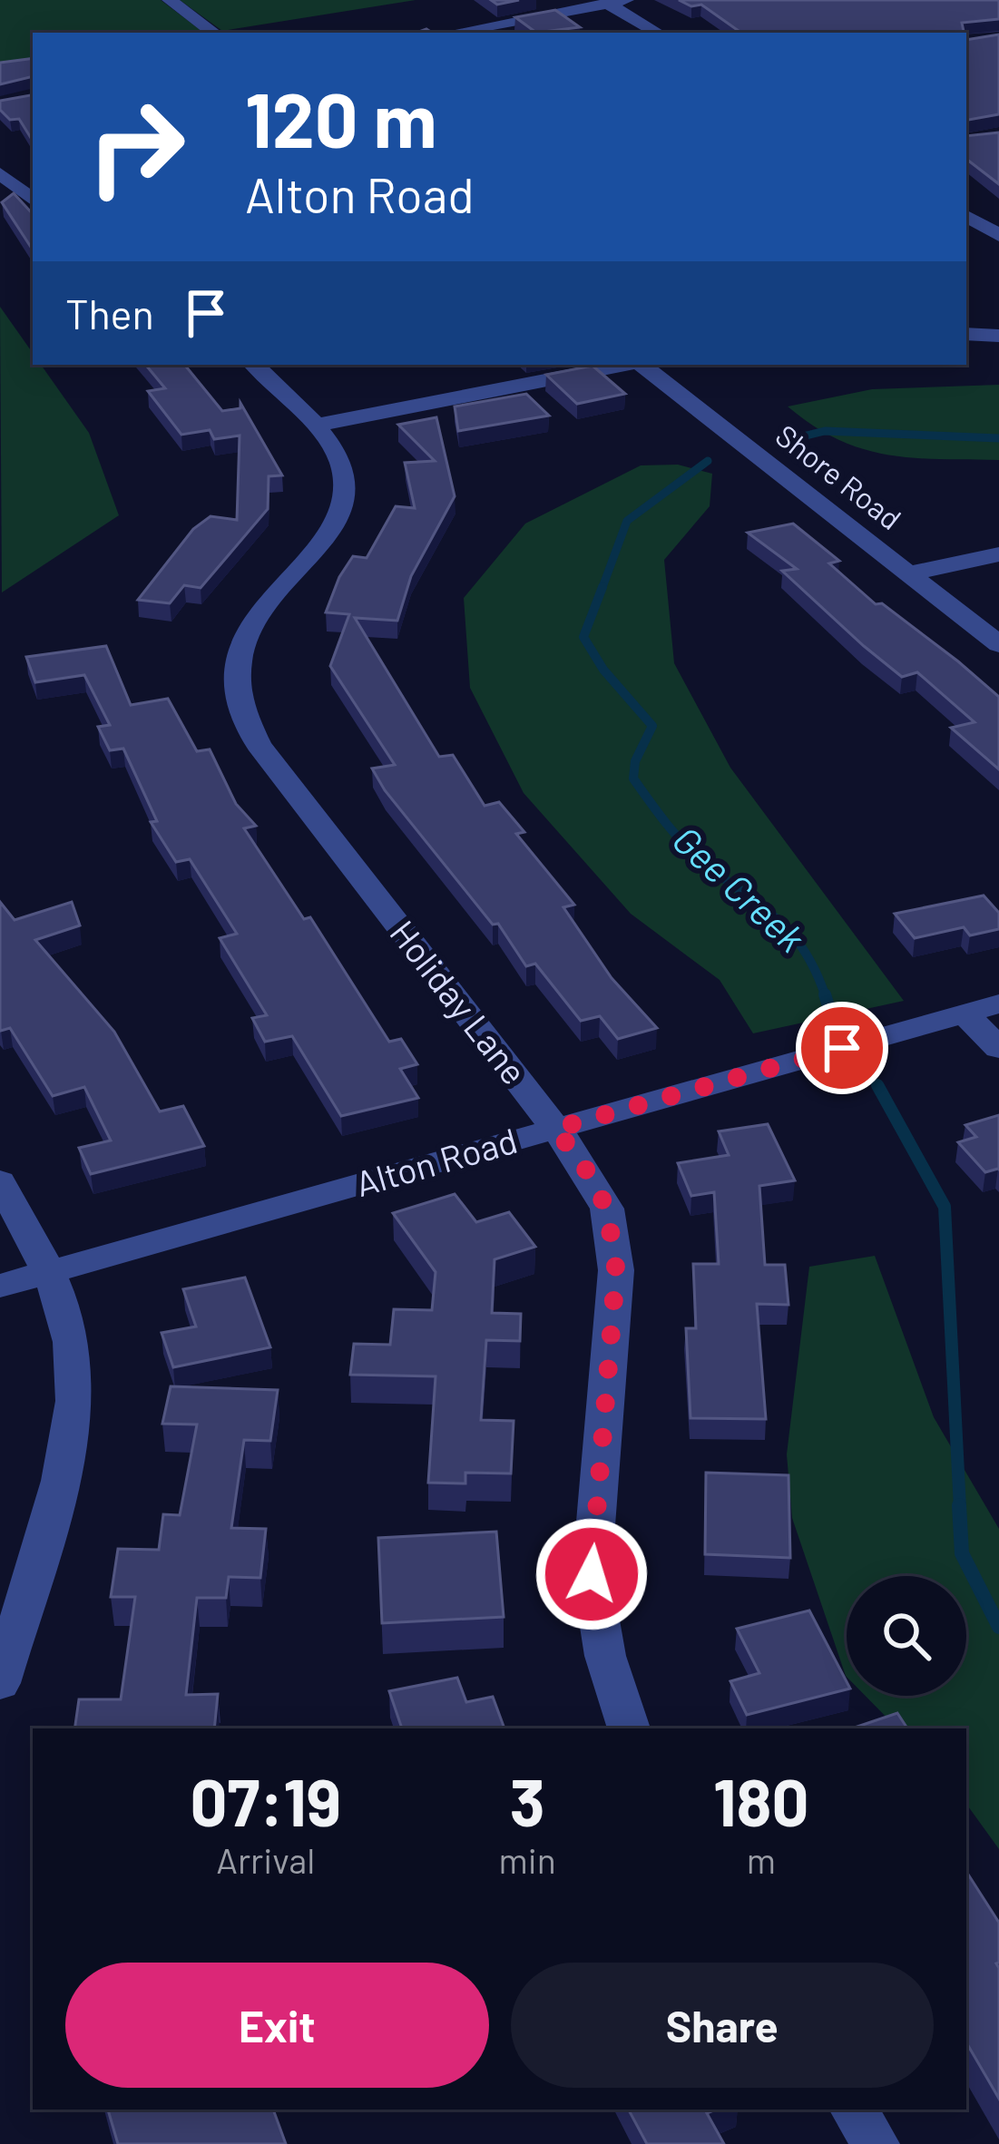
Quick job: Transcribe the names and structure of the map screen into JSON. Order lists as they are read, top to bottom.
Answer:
{
  "streets": {
    "street": ["Shore Road", "Holiday Lane", "Alton Road"]
  },
  "crossings": [
    ["Holiday Lane", "Alton Road"]
  ],
  "water": ["Gee Creek"],
  "page": {
    "turn": ["120 m", "Alton Road"],
    "then": "Then",
    "eta": [
      "07:19",
      "Arrival",
      "3",
      "min",
      "180",
      "m"
    ],
    "buttons": ["Exit", "Share"]
  }
}
